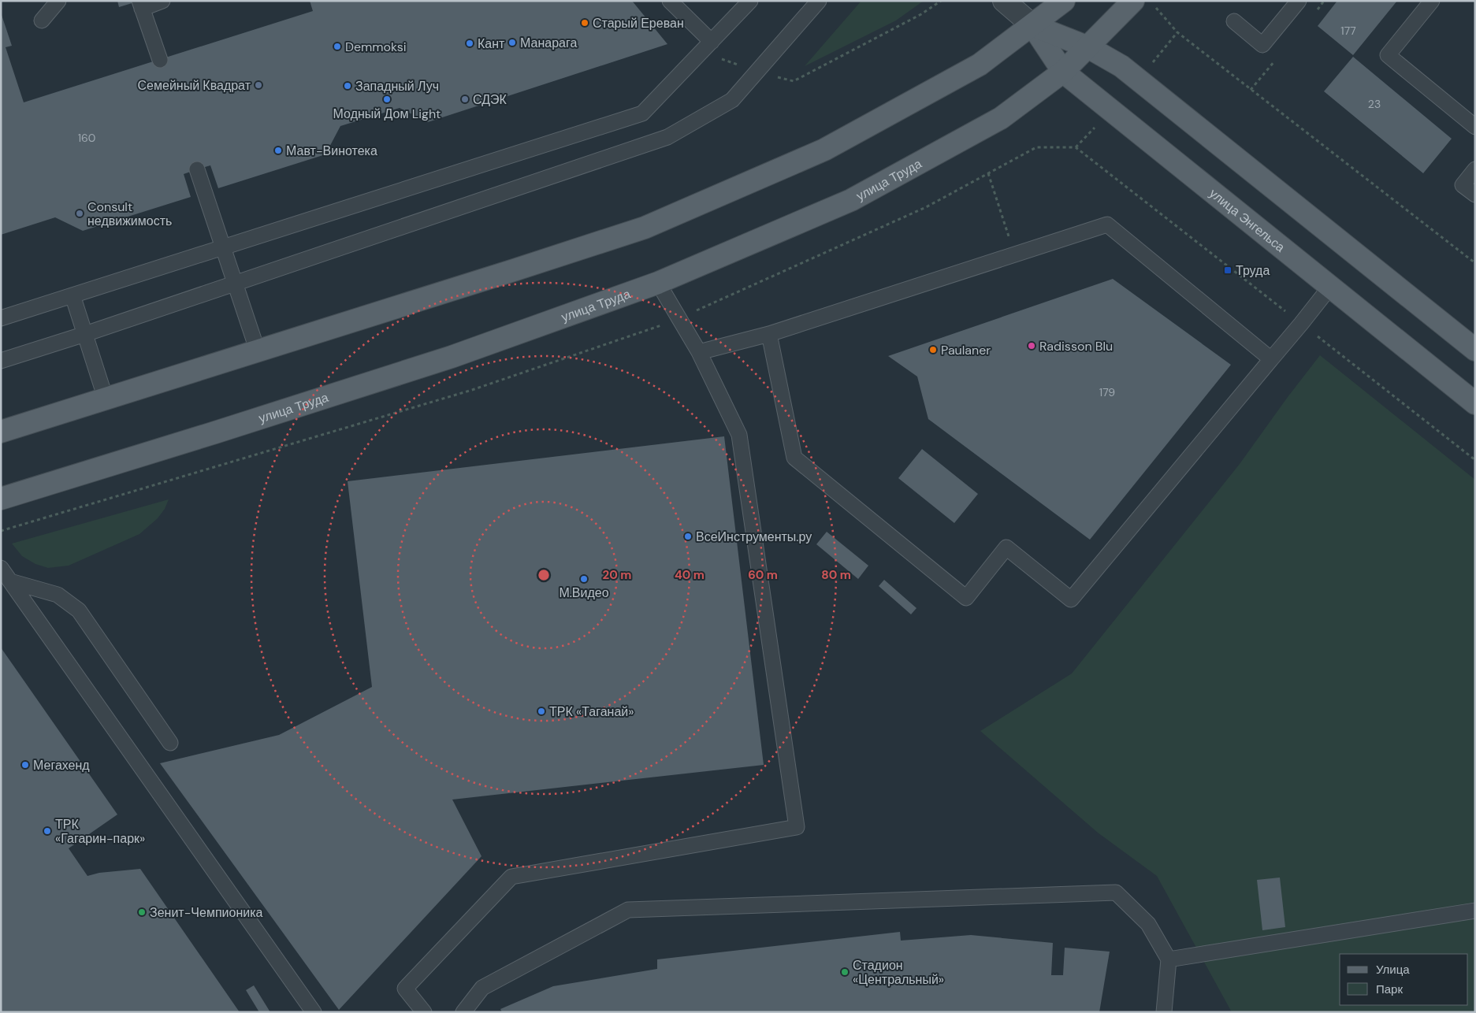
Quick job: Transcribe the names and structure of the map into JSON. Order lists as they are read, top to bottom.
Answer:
{
  "streets": {
    "main road": ["улица Труда", "улица Энгельса"]
  },
  "crossings": [
    ["улица Труда", "улица Энгельса"]
  ],
  "places": {
    "other": [
      "Старый Ереван",
      "Манарага",
      "Кант",
      "Demmoksi",
      "Семейный Квадрат",
      "Западный Луч",
      "Модный Дом Light",
      "СДЭК",
      "Мавт-Винотека",
      "Consult недвижимость",
      "Radisson Blu",
      "Paulaner",
      "ВсеИнструменты.ру",
      "М.Видео",
      "ТРК «Таганай»",
      "Мегахенд",
      "ТРК «Гагарин-парк»",
      "Зенит-Чемпионика",
      "Стадион «Центральный»"
    ],
    "transit": ["Труда"]
  },
  "house_numbers": [
    "177",
    "23",
    "160",
    "179"
  ],
  "legend": ["Улица", "Парк"],
  "rings": [
    "20 m",
    "40 m",
    "60 m",
    "80 m"
  ]
}
